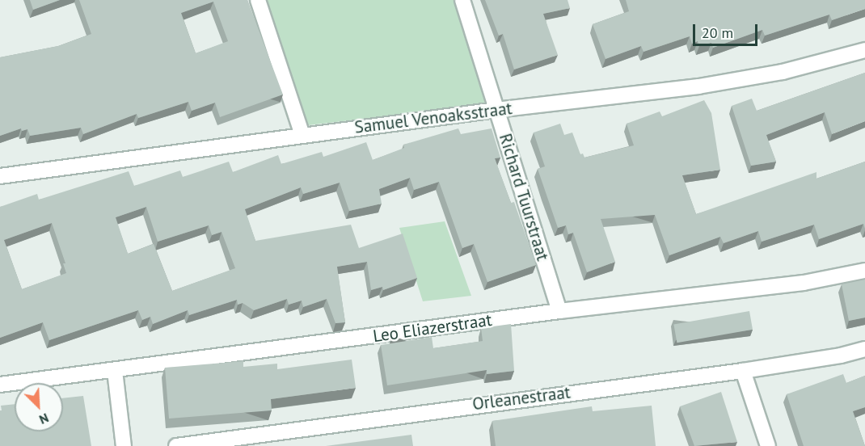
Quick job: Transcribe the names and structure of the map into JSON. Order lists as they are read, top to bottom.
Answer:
{
  "streets": {
    "street": [
      "Samuel Venoaksstraat",
      "Richard Tuurstraat",
      "Leo Eliazerstraat",
      "Orleanestraat"
    ]
  },
  "crossings": [
    ["Samuel Venoaksstraat", "Richard Tuurstraat"],
    ["Richard Tuurstraat", "Leo Eliazerstraat"]
  ],
  "scale_bar": "20 m",
  "north": "bottom right"
}
